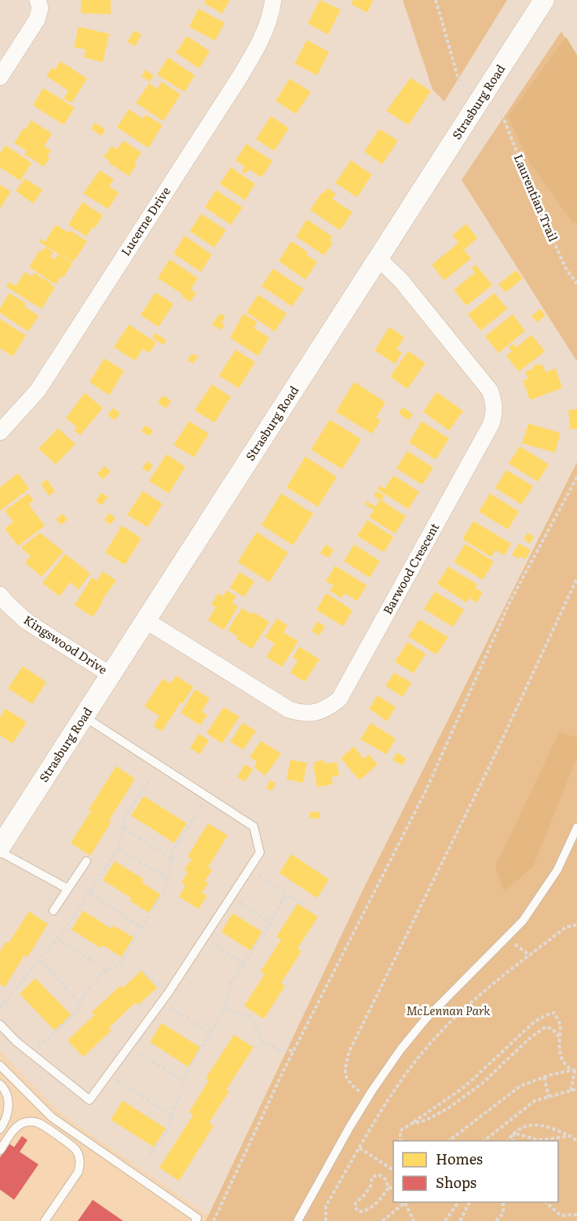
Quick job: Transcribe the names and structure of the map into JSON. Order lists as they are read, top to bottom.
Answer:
{
  "streets": {
    "street": [
      "Strasburg Road",
      "Lucerne Drive",
      "Barwood Crescent",
      "Kingswood Drive"
    ],
    "path": ["Laurentian Trail"]
  },
  "crossings": [
    ["Strasburg Road", "Barwood Crescent"],
    ["Strasburg Road", "Kingswood Drive"]
  ],
  "parks": ["McLennan Park"],
  "legend": ["Homes", "Shops"]
}
